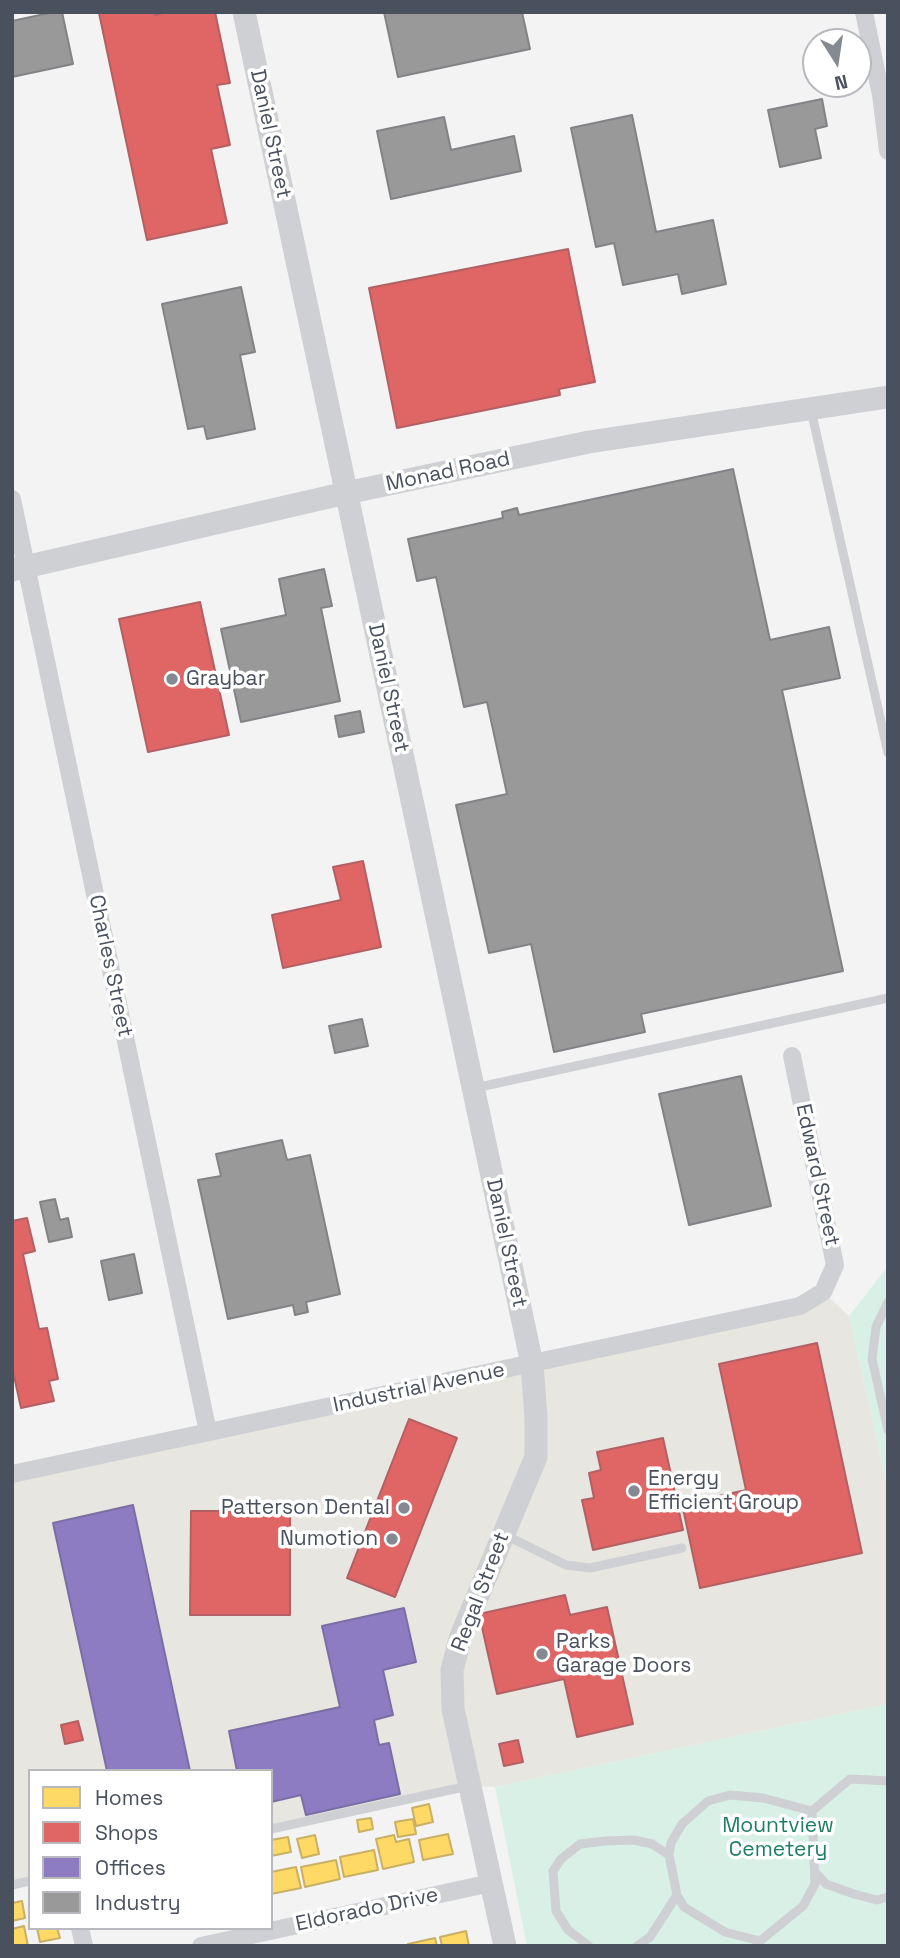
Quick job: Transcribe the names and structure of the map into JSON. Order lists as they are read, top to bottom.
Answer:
{
  "streets": {
    "street": [
      "Daniel Street",
      "Monad Road",
      "Charles Street",
      "Edward Street",
      "Industrial Avenue",
      "Regal Street",
      "Eldorado Drive"
    ]
  },
  "crossings": [
    ["Daniel Street", "Monad Road"],
    ["Daniel Street", "Industrial Avenue"],
    ["Daniel Street", "Regal Street"],
    ["Monad Road", "Charles Street"],
    ["Charles Street", "Industrial Avenue"],
    ["Edward Street", "Industrial Avenue"],
    ["Industrial Avenue", "Regal Street"],
    ["Regal Street", "Eldorado Drive"]
  ],
  "parks": ["Mountview Cemetery"],
  "places": [
    "Graybar",
    "Energy Efficient Group",
    "Patterson Dental",
    "Numotion",
    "Parks Garage Doors"
  ],
  "legend": [
    "Homes",
    "Shops",
    "Offices",
    "Industry"
  ],
  "north": "bottom"
}
